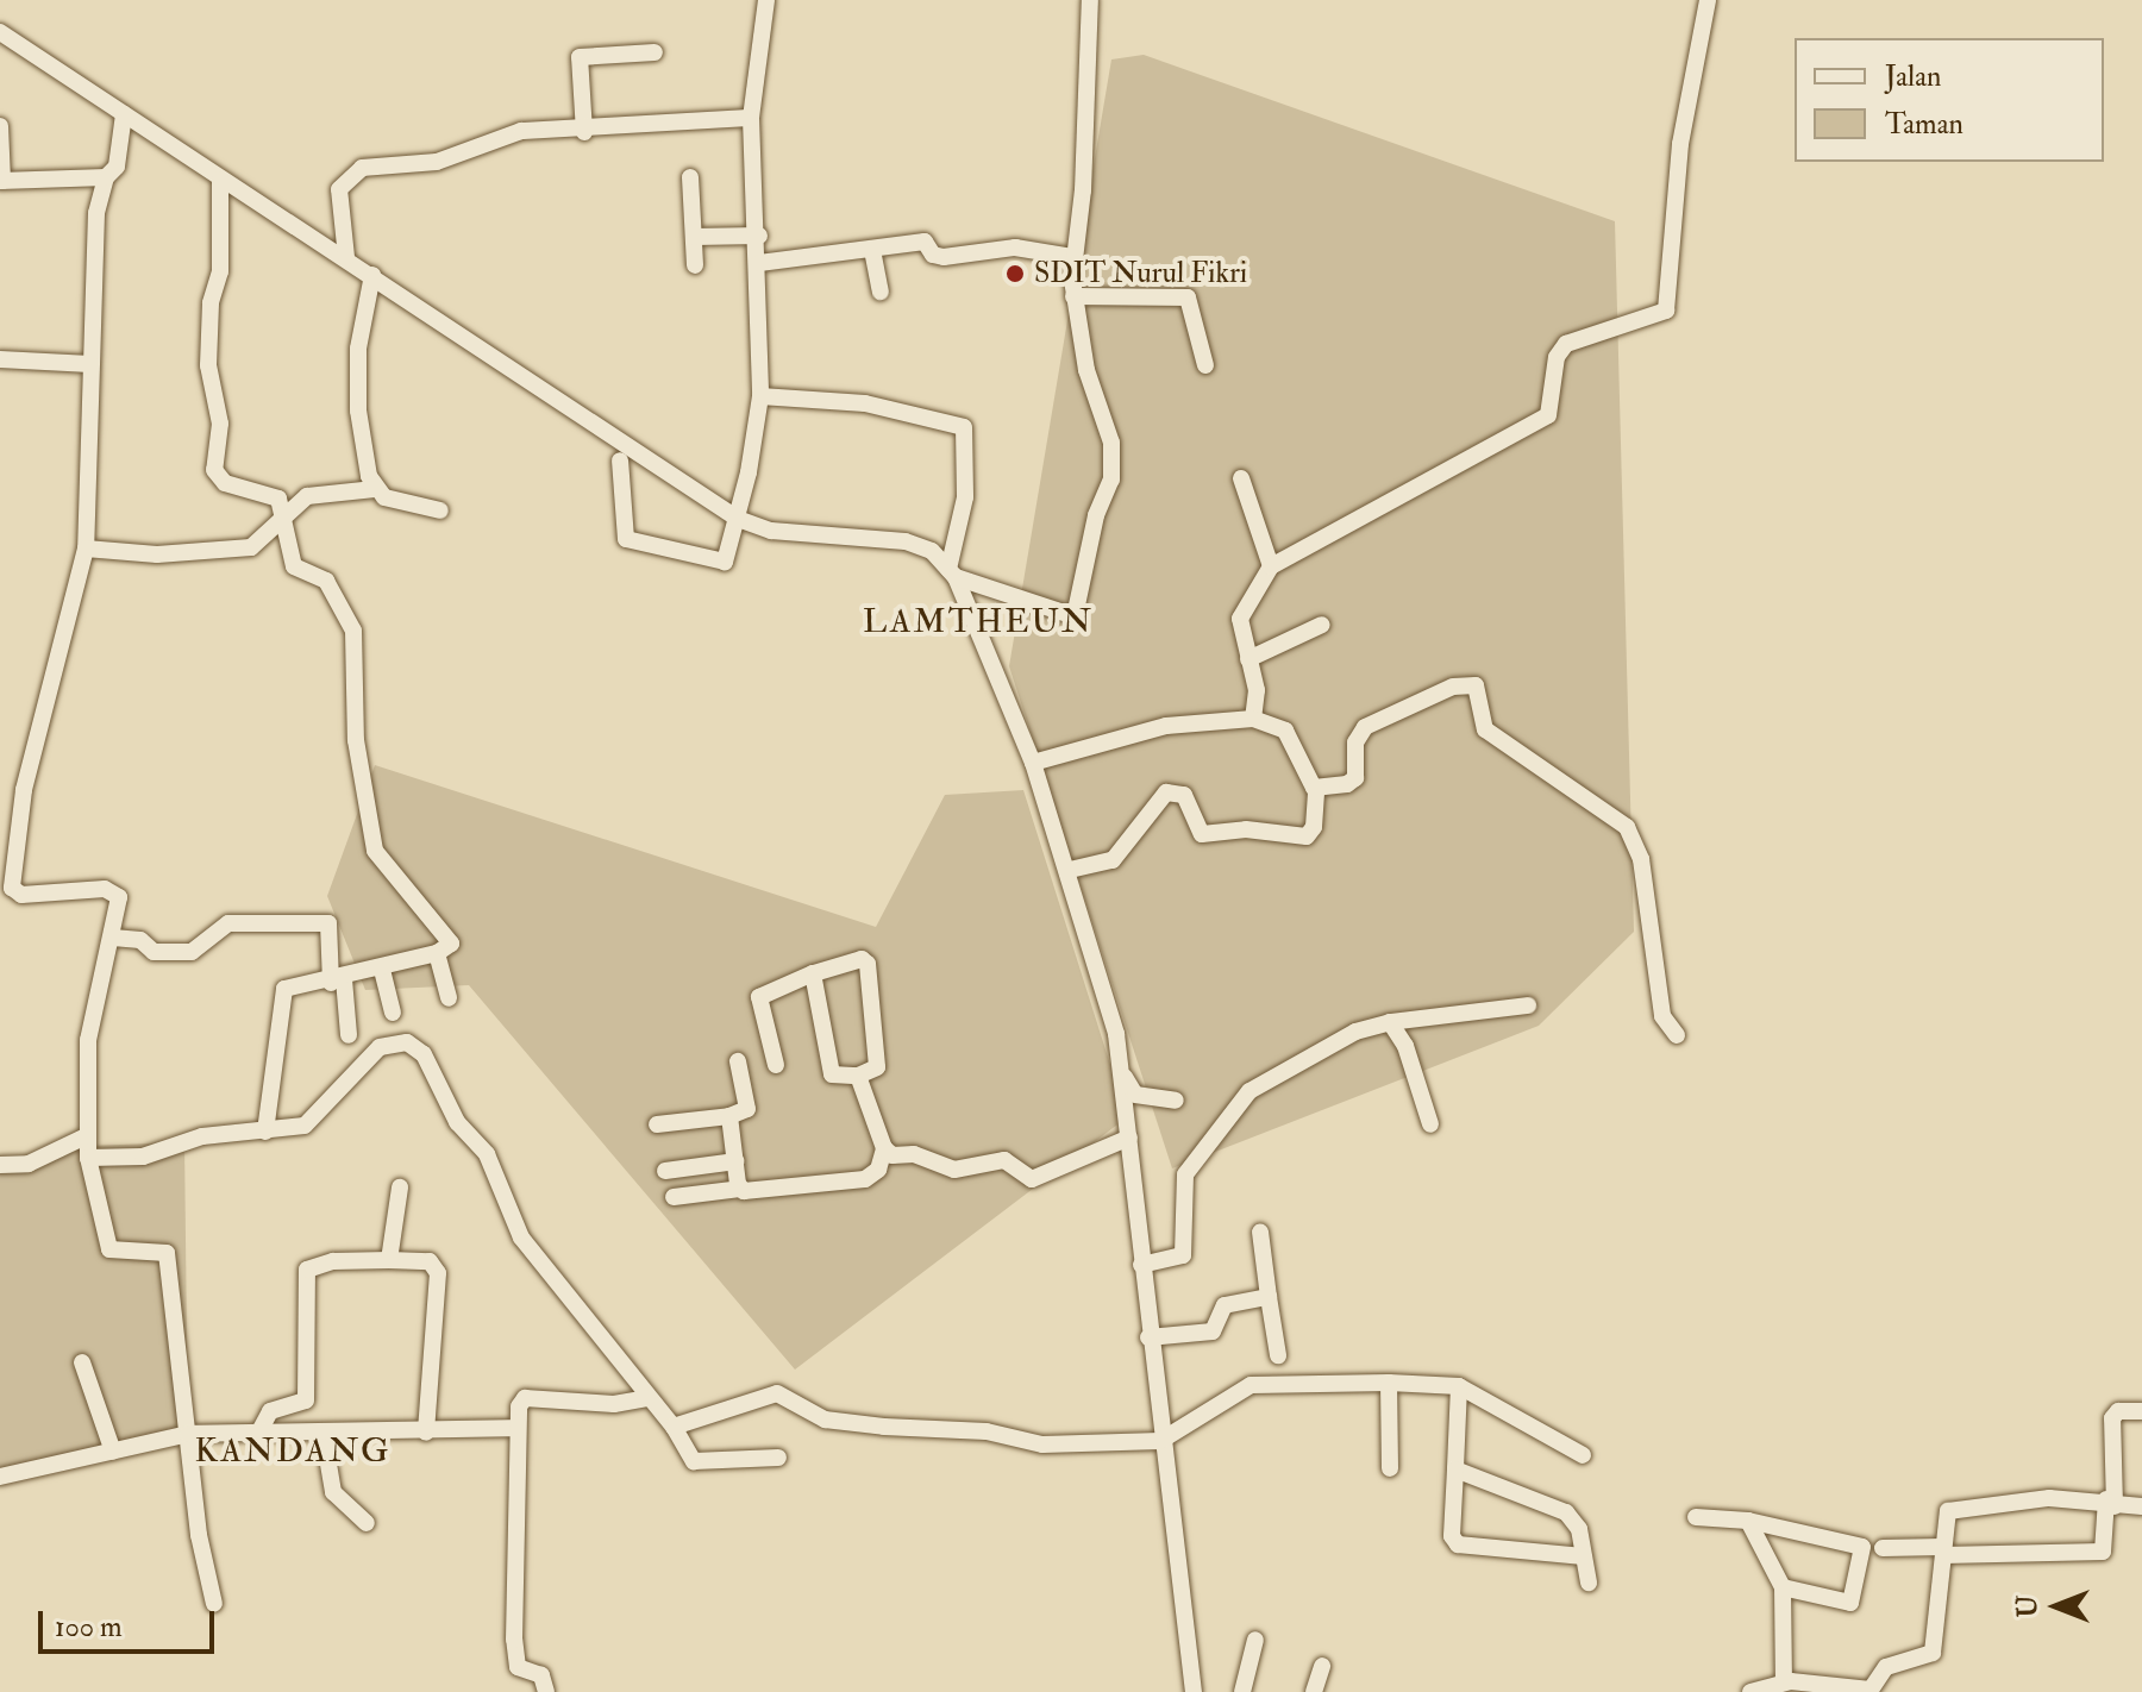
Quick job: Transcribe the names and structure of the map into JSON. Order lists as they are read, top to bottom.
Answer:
{
  "districts": ["LAMTHEUN", "KANDANG"],
  "places": ["SDIT Nurul Fikri"],
  "legend": ["Jalan", "Taman"],
  "scale_bar": "100 m",
  "north": "left"
}
